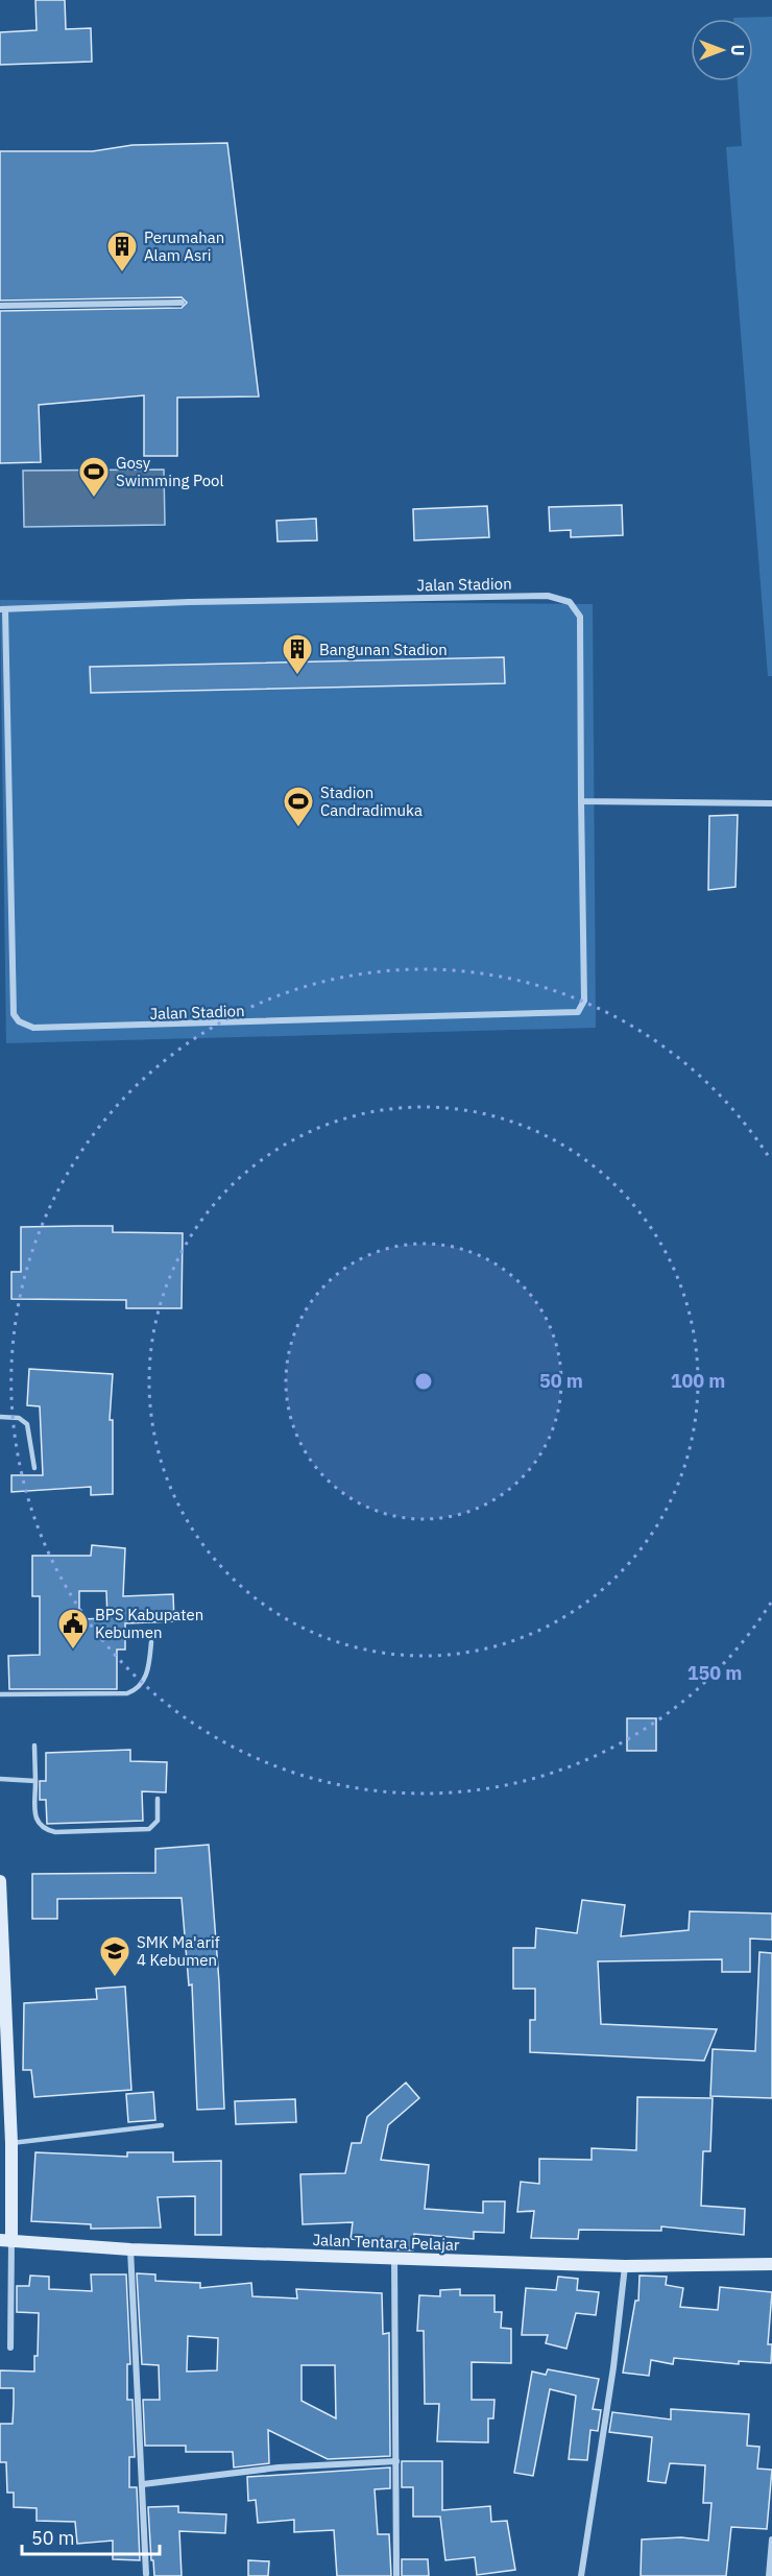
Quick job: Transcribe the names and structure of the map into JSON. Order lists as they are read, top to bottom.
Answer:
{
  "streets": {
    "main road": ["Jalan Tentara Pelajar"],
    "street": ["Jalan Stadion"]
  },
  "places": {
    "building": ["Perumahan Alam Asri", "Bangunan Stadion"],
    "sports": ["Gosy Swimming Pool", "Stadion Candradimuka"],
    "public building": ["BPS Kabupaten Kebumen"],
    "school or university": ["SMK Ma'arif 4 Kebumen"]
  },
  "scale_bar": "50 m",
  "north": "right",
  "rings": ["50 m", "100 m", "150 m"]
}
